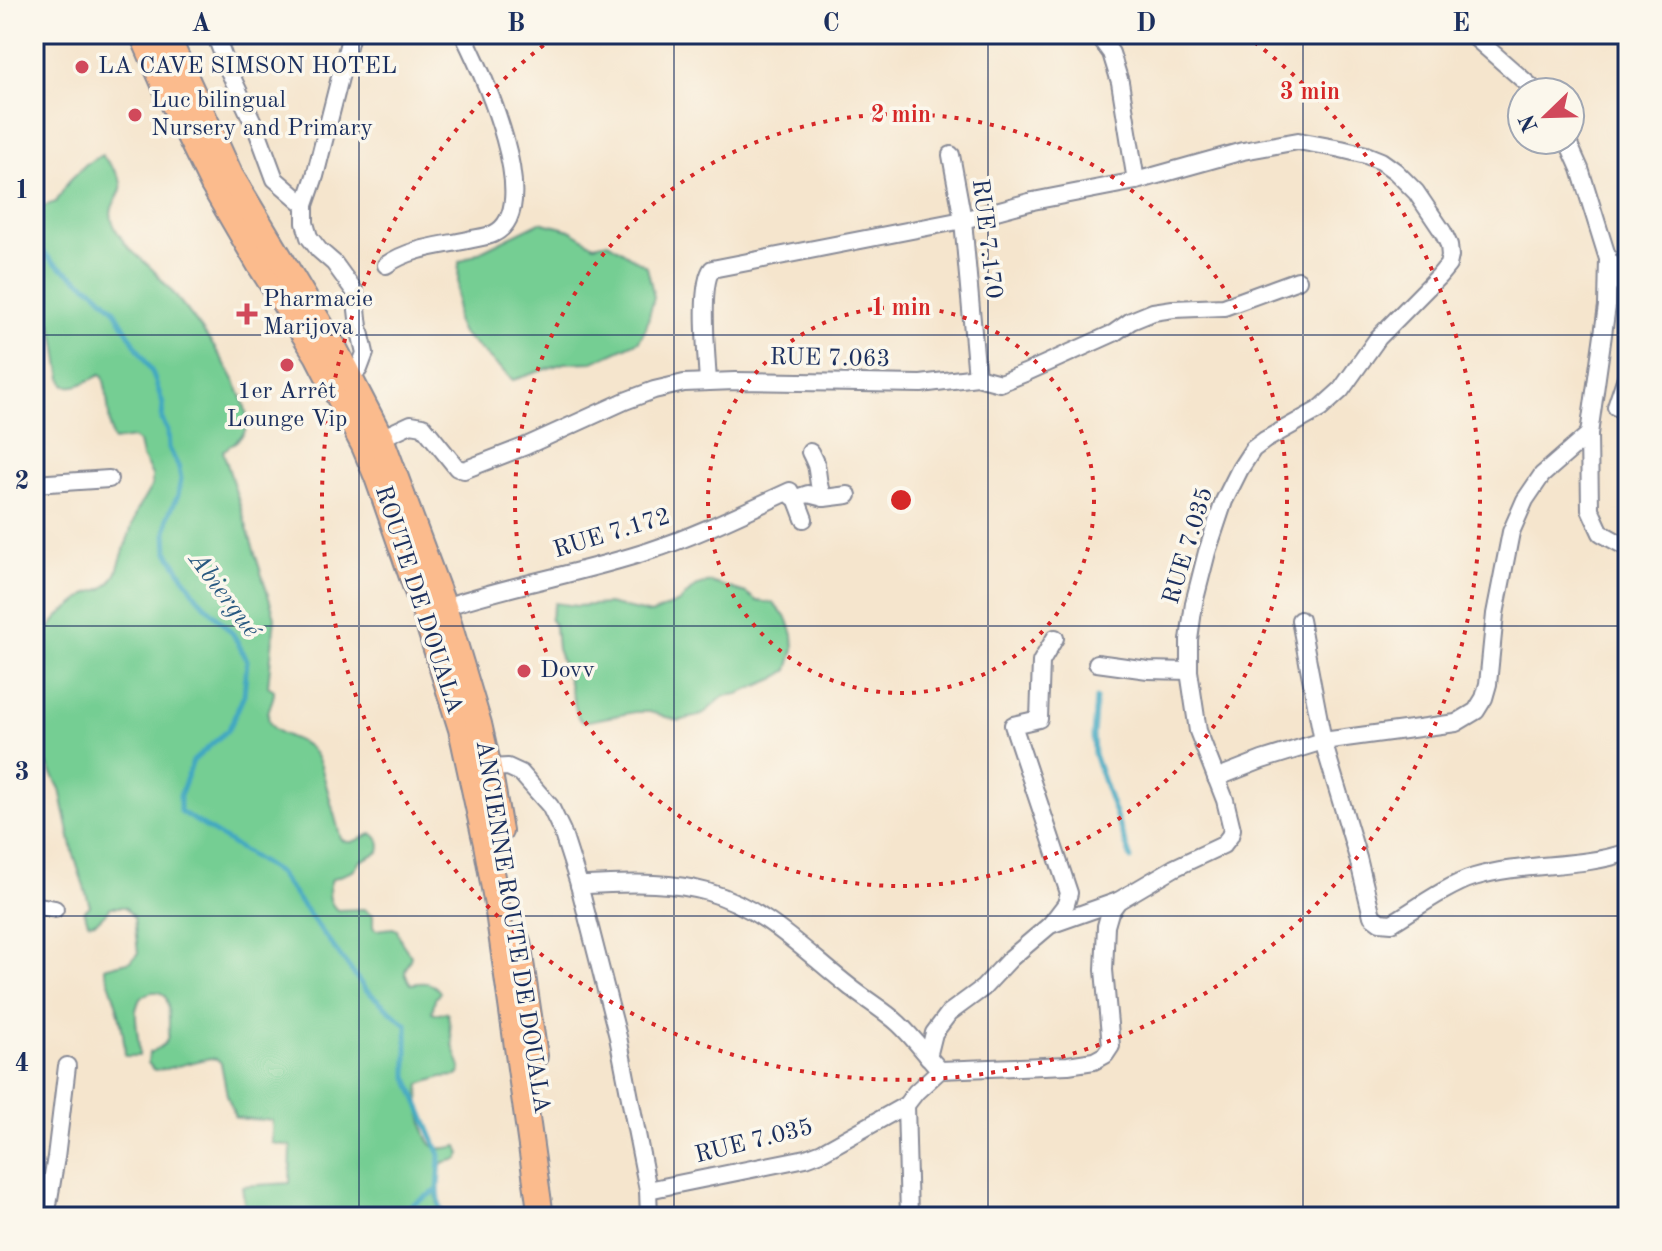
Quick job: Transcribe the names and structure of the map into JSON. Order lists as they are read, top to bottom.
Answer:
{
  "streets": {
    "main road": ["ROUTE DE DOUALA", "ANCIENNE ROUTE DE DOUALA"],
    "street": [
      "RUE 7.170",
      "RUE 7.063",
      "RUE 7.172",
      "RUE 7.035"
    ]
  },
  "crossings": [
    ["RUE 7.170", "RUE 7.063"],
    ["RUE 7.170", "RUE 7.035"],
    ["RUE 7.063", "RUE 7.035"],
    ["RUE 7.063", "ANCIENNE ROUTE DE DOUALA"],
    ["RUE 7.172", "ANCIENNE ROUTE DE DOUALA"],
    ["ROUTE DE DOUALA", "ANCIENNE ROUTE DE DOUALA"]
  ],
  "water": ["Abiergué"],
  "places": {
    "other": [
      "LA CAVE SIMSON HOTEL",
      "Luc bilingual Nursery and Primary",
      "1er Arrêt Lounge Vip",
      "Dovv"
    ],
    "health": ["Pharmacie Marijova"]
  },
  "north": "bottom left",
  "grid": {
    "columns": [
      "A",
      "B",
      "C",
      "D",
      "E"
    ],
    "rows": [
      "1",
      "2",
      "3",
      "4"
    ]
  },
  "rings": ["3 min", "2 min", "1 min"]
}
